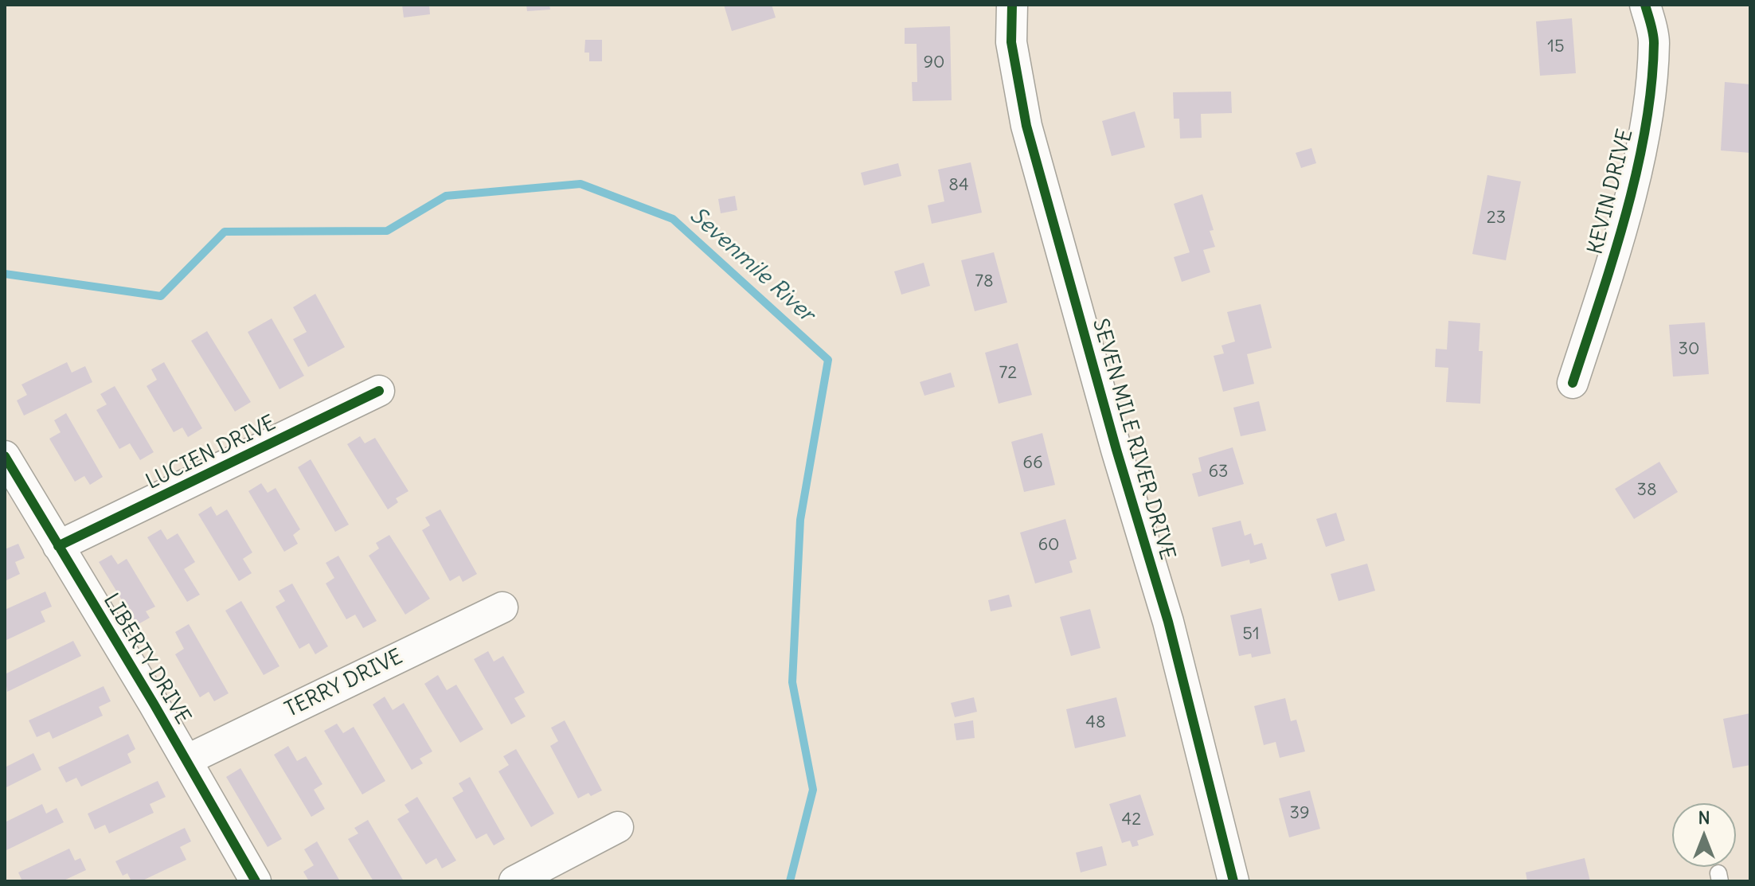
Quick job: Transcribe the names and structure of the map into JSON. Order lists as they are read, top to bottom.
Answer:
{
  "streets": {
    "street": [
      "KEVIN DRIVE",
      "SEVEN MILE RIVER DRIVE",
      "LUCIEN DRIVE",
      "LIBERTY DRIVE",
      "TERRY DRIVE"
    ]
  },
  "crossings": [
    ["LUCIEN DRIVE", "LIBERTY DRIVE"],
    ["LIBERTY DRIVE", "TERRY DRIVE"]
  ],
  "water": ["Sevenmile River"],
  "house_numbers": [
    "15",
    "90",
    "84",
    "23",
    "78",
    "30",
    "72",
    "66",
    "63",
    "38",
    "60",
    "51",
    "48",
    "39",
    "42"
  ],
  "north": "top"
}
